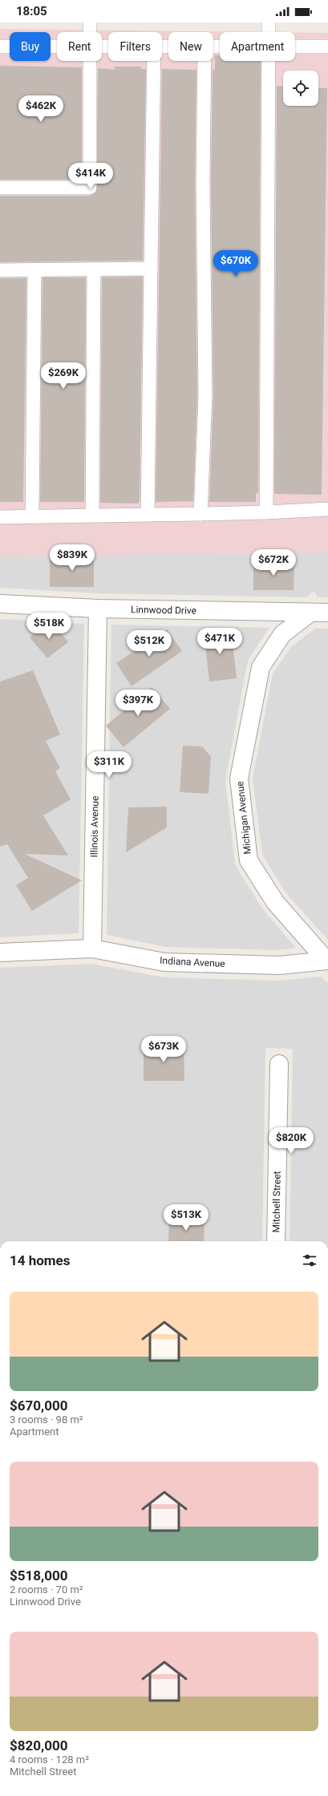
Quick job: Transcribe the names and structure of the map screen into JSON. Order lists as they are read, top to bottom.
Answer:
{
  "streets": {
    "street": [
      "Linnwood Drive",
      "Michigan Avenue",
      "Illinois Avenue",
      "Indiana Avenue",
      "Mitchell Street"
    ]
  },
  "crossings": [
    ["Linnwood Drive", "Michigan Avenue"],
    ["Linnwood Drive", "Illinois Avenue"],
    ["Michigan Avenue", "Indiana Avenue"],
    ["Illinois Avenue", "Indiana Avenue"]
  ],
  "page": {
    "status": "18:05",
    "chip": [
      "Buy",
      "Rent",
      "Filters",
      "New",
      "Apartment"
    ],
    "price": [
      "$462K",
      "$414K",
      "$670K",
      "$269K",
      "$839K",
      "$672K",
      "$518K",
      "$471K",
      "$512K",
      "$397K",
      "$311K",
      "$673K",
      "$820K",
      "$513K"
    ],
    "heading": "14 homes",
    "list": [
      {
        "name": "$670,000",
        "note": "3 rooms · 98 m² · Apartment"
      },
      {
        "name": "$518,000",
        "note": "2 rooms · 70 m² · Linnwood Drive"
      },
      {
        "name": "$820,000",
        "note": "4 rooms · 128 m² · Mitchell Street"
      }
    ]
  }
}
